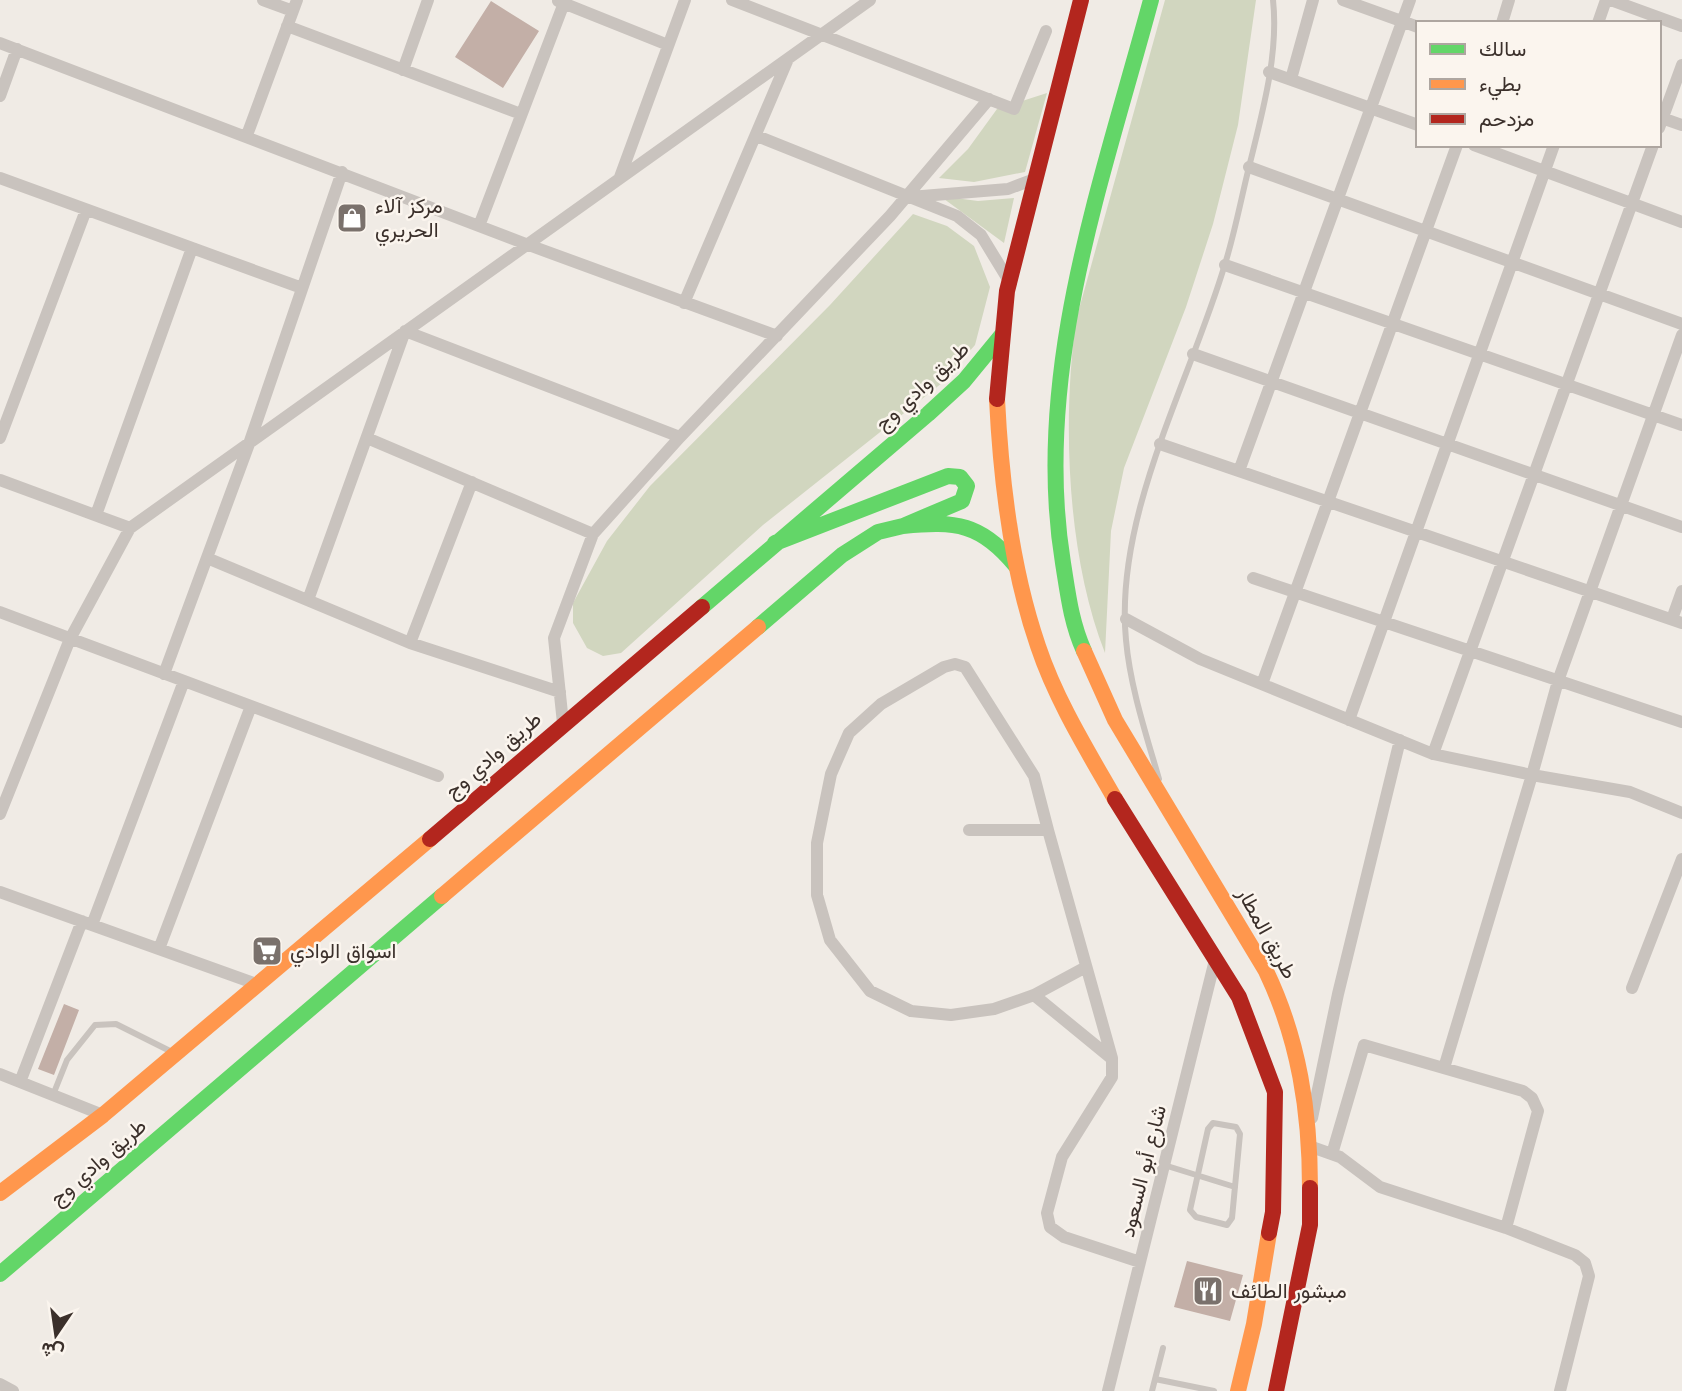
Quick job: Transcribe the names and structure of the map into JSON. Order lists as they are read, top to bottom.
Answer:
{
  "streets": {
    "main road": ["طريق وادي وج", "طريق المطار"],
    "street": ["شارع أبو السعود"]
  },
  "places": {
    "shop": ["مركز آلاء الحريري"],
    "supermarket": ["اسواق الوادي"],
    "restaurant": ["مبشور الطائف"]
  },
  "legend": ["سالك", "بطيء", "مزدحم"],
  "north": "bottom"
}
